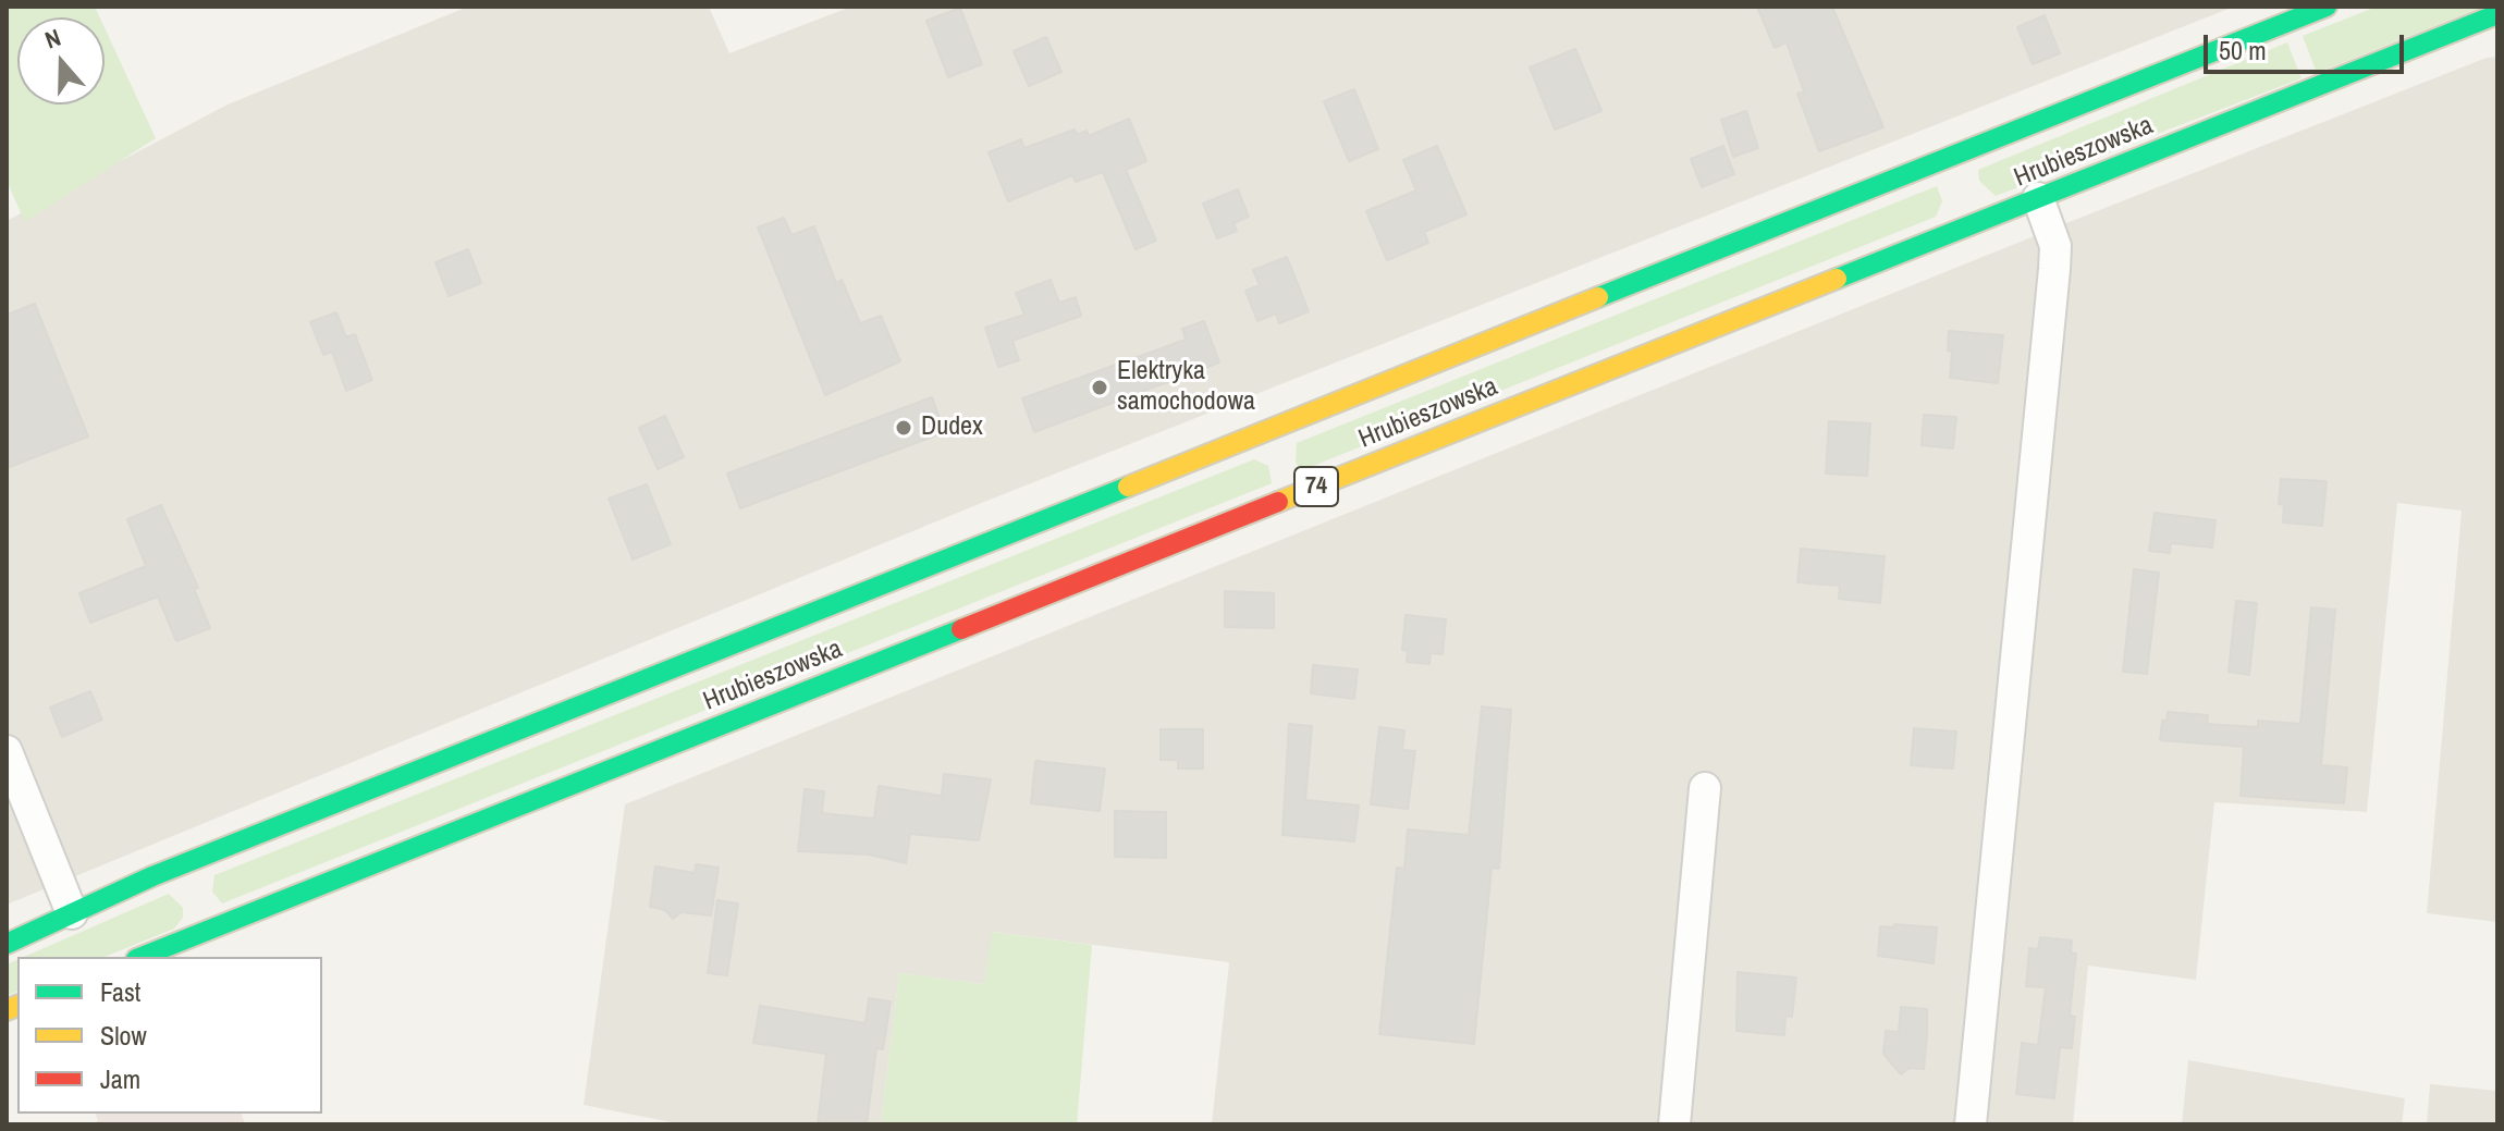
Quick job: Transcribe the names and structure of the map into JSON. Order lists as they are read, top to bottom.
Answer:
{
  "streets": {
    "main road": ["Hrubieszowska", "74"]
  },
  "places": ["Elektryka samochodowa", "Dudex"],
  "legend": ["Fast", "Slow", "Jam"],
  "scale_bar": "50 m",
  "north": "top"
}
